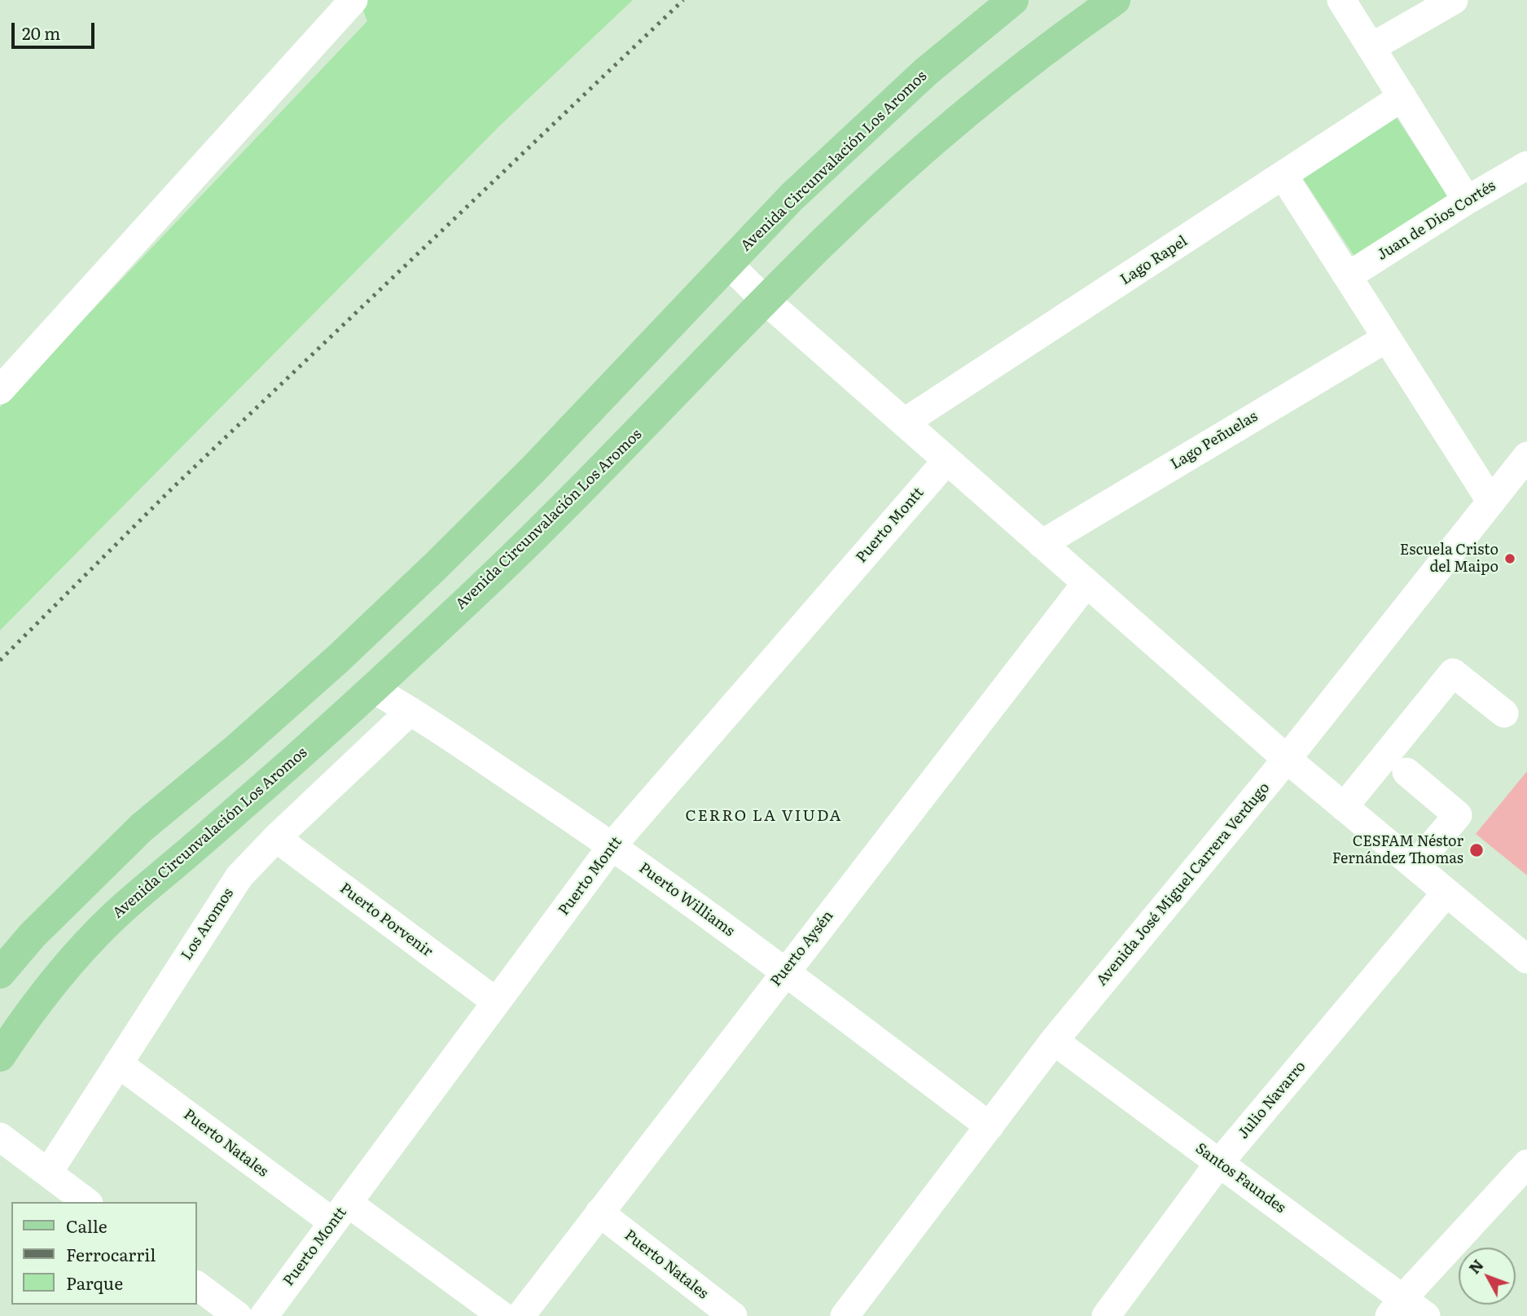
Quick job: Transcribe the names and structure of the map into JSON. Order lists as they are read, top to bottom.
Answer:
{
  "streets": {
    "main road": ["Avenida Circunvalación Los Aromos"],
    "street": [
      "Juan de Dios Cortés",
      "Lago Rapel",
      "Lago Peñuelas",
      "Puerto Montt",
      "Avenida José Miguel Carrera Verdugo",
      "Puerto Williams",
      "Puerto Porvenir",
      "Los Aromos",
      "Puerto Aysén",
      "Julio Navarro",
      "Puerto Natales",
      "Santos Faundes"
    ]
  },
  "crossings": [
    ["Avenida Circunvalación Los Aromos", "Puerto Williams"],
    ["Puerto Montt", "Puerto Williams"],
    ["Puerto Montt", "Puerto Porvenir"],
    ["Puerto Montt", "Puerto Natales"],
    ["Avenida José Miguel Carrera Verdugo", "Puerto Williams"],
    ["Avenida José Miguel Carrera Verdugo", "Santos Faundes"],
    ["Puerto Williams", "Los Aromos"],
    ["Puerto Williams", "Puerto Aysén"],
    ["Puerto Porvenir", "Los Aromos"],
    ["Los Aromos", "Puerto Natales"],
    ["Puerto Aysén", "Puerto Natales"],
    ["Julio Navarro", "Santos Faundes"]
  ],
  "districts": ["CERRO LA VIUDA"],
  "places": ["Escuela Cristo del Maipo", "CESFAM Néstor Fernández Thomas"],
  "legend": ["Calle", "Ferrocarril", "Parque"],
  "scale_bar": "20 m",
  "north": "top left"
}
